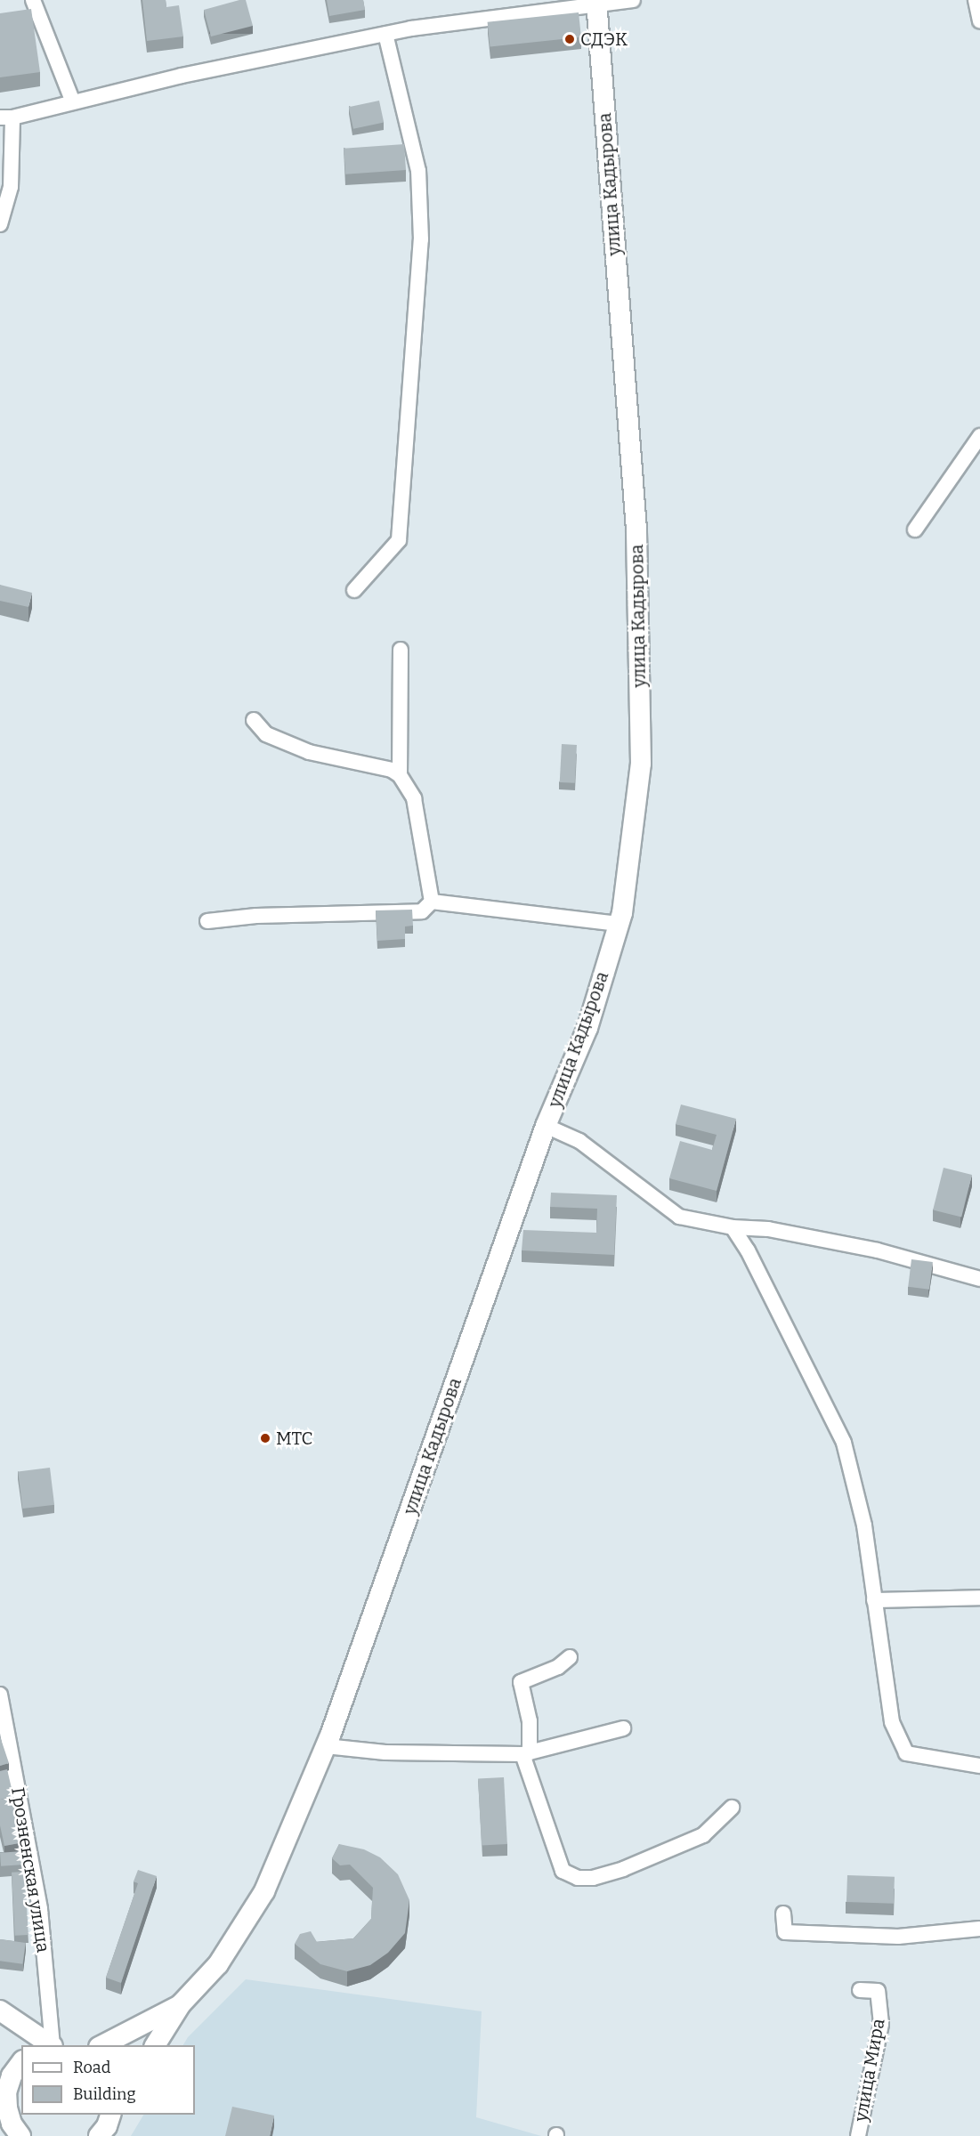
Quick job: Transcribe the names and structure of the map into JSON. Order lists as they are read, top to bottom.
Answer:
{
  "streets": {
    "street": ["улица Кадырова", "Грозненская улица", "улица Мира"]
  },
  "places": ["СДЭК", "МТС"],
  "legend": ["Road", "Building"]
}
